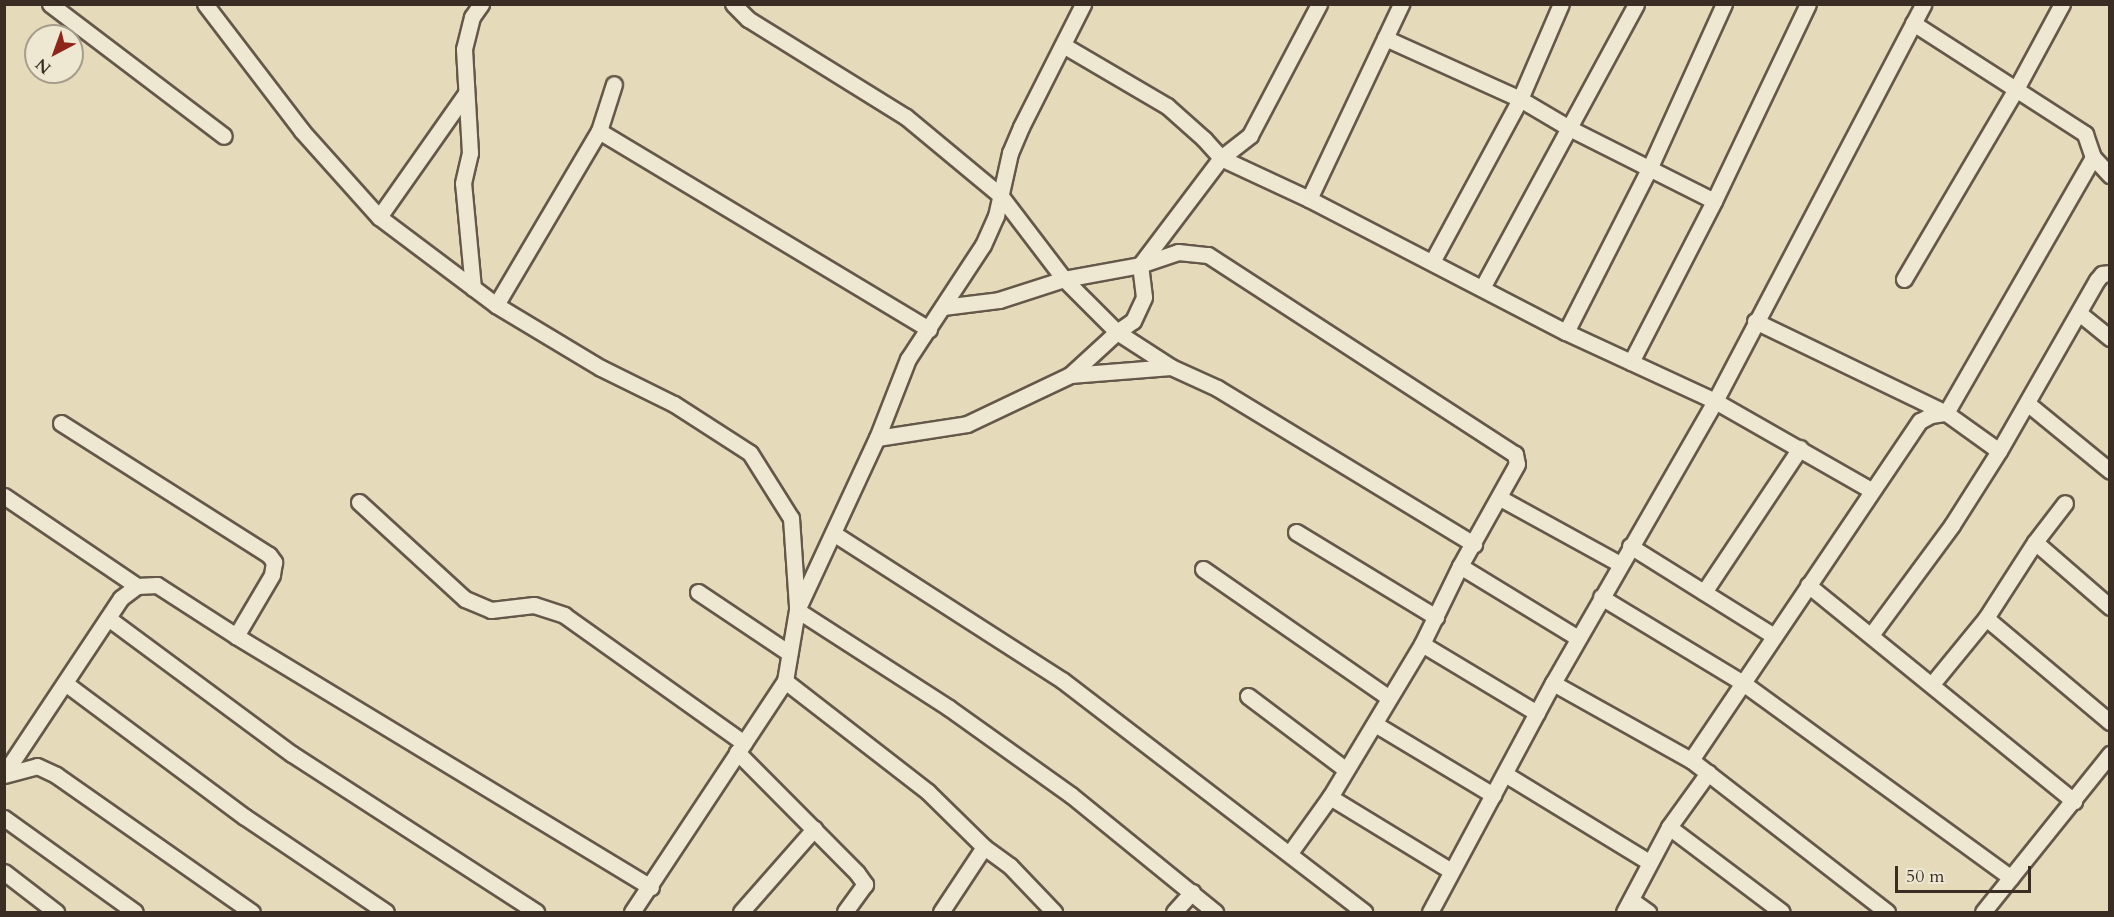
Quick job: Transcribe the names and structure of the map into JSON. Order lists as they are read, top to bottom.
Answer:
{
  "scale_bar": "50 m",
  "north": "bottom left"
}
